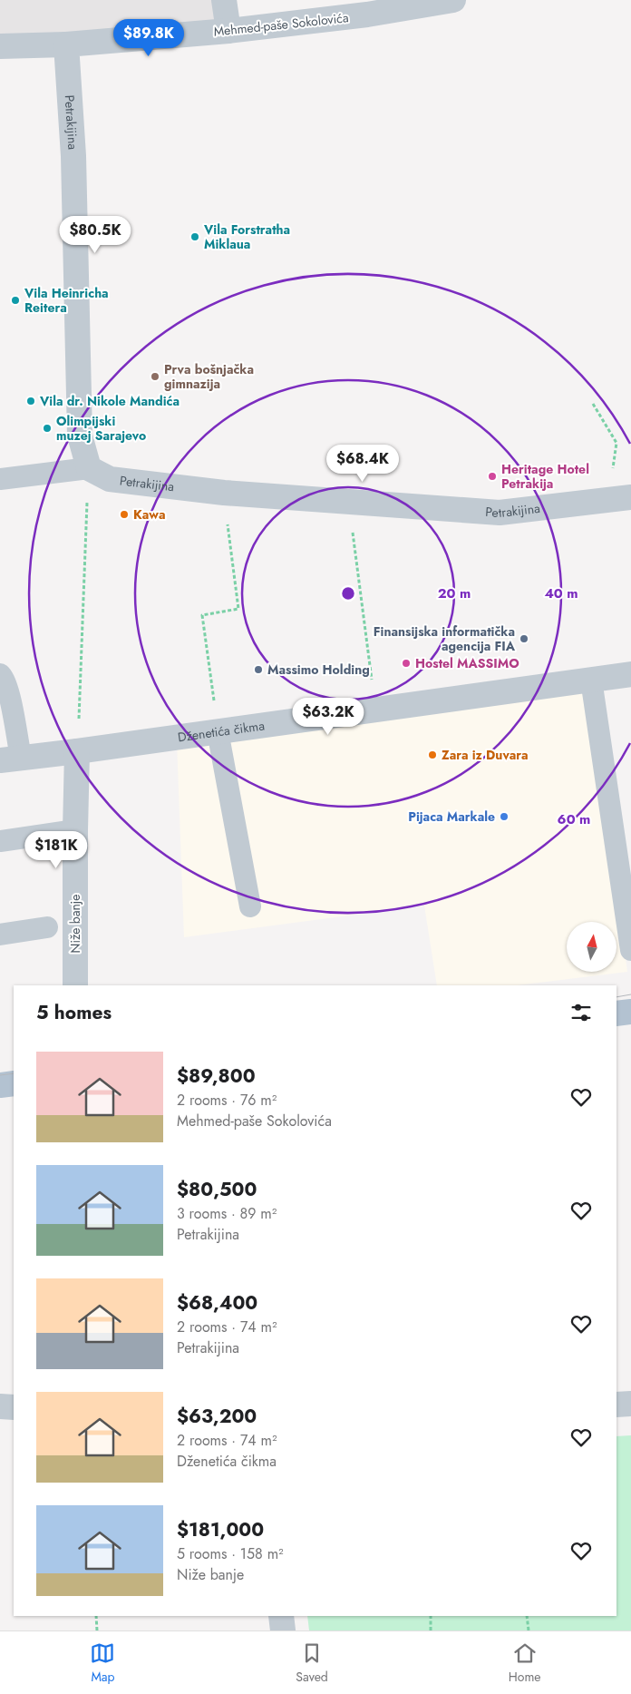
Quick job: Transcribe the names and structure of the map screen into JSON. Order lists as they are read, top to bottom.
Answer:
{
  "streets": {
    "street": [
      "Mehmed-paše Sokolovića",
      "Petrakijina",
      "Dženetića čikma",
      "Niže banje"
    ]
  },
  "crossings": [
    ["Mehmed-paše Sokolovića", "Petrakijina"],
    ["Dženetića čikma", "Niže banje"]
  ],
  "places": [
    "Vila Forstratha Miklaua",
    "Vila Heinricha Reitera",
    "Prva bošnjačka gimnazija",
    "Vila dr. Nikole Mandića",
    "Olimpijski muzej Sarajevo",
    "Heritage Hotel Petrakija",
    "Kawa",
    "Finansijska informatička agencija FIA",
    "Hostel MASSIMO",
    "Massimo Holding",
    "Zara iz Duvara",
    "Pijaca Markale"
  ],
  "north": "top",
  "page": {
    "price": [
      "$89.8K",
      "$80.5K",
      "$68.4K",
      "$63.2K",
      "$181K"
    ],
    "heading": "5 homes",
    "list": [
      {
        "name": "$89,800",
        "note": "2 rooms · 76 m² · Mehmed-paše Sokolovića"
      },
      {
        "name": "$80,500",
        "note": "3 rooms · 89 m² · Petrakijina"
      },
      {
        "name": "$68,400",
        "note": "2 rooms · 74 m² · Petrakijina"
      },
      {
        "name": "$63,200",
        "note": "2 rooms · 74 m² · Dženetića čikma"
      },
      {
        "name": "$181,000",
        "note": "5 rooms · 158 m² · Niže banje"
      }
    ],
    "tabs": ["Map", "Saved", "Home"]
  },
  "rings": ["20 m", "40 m", "60 m"]
}
